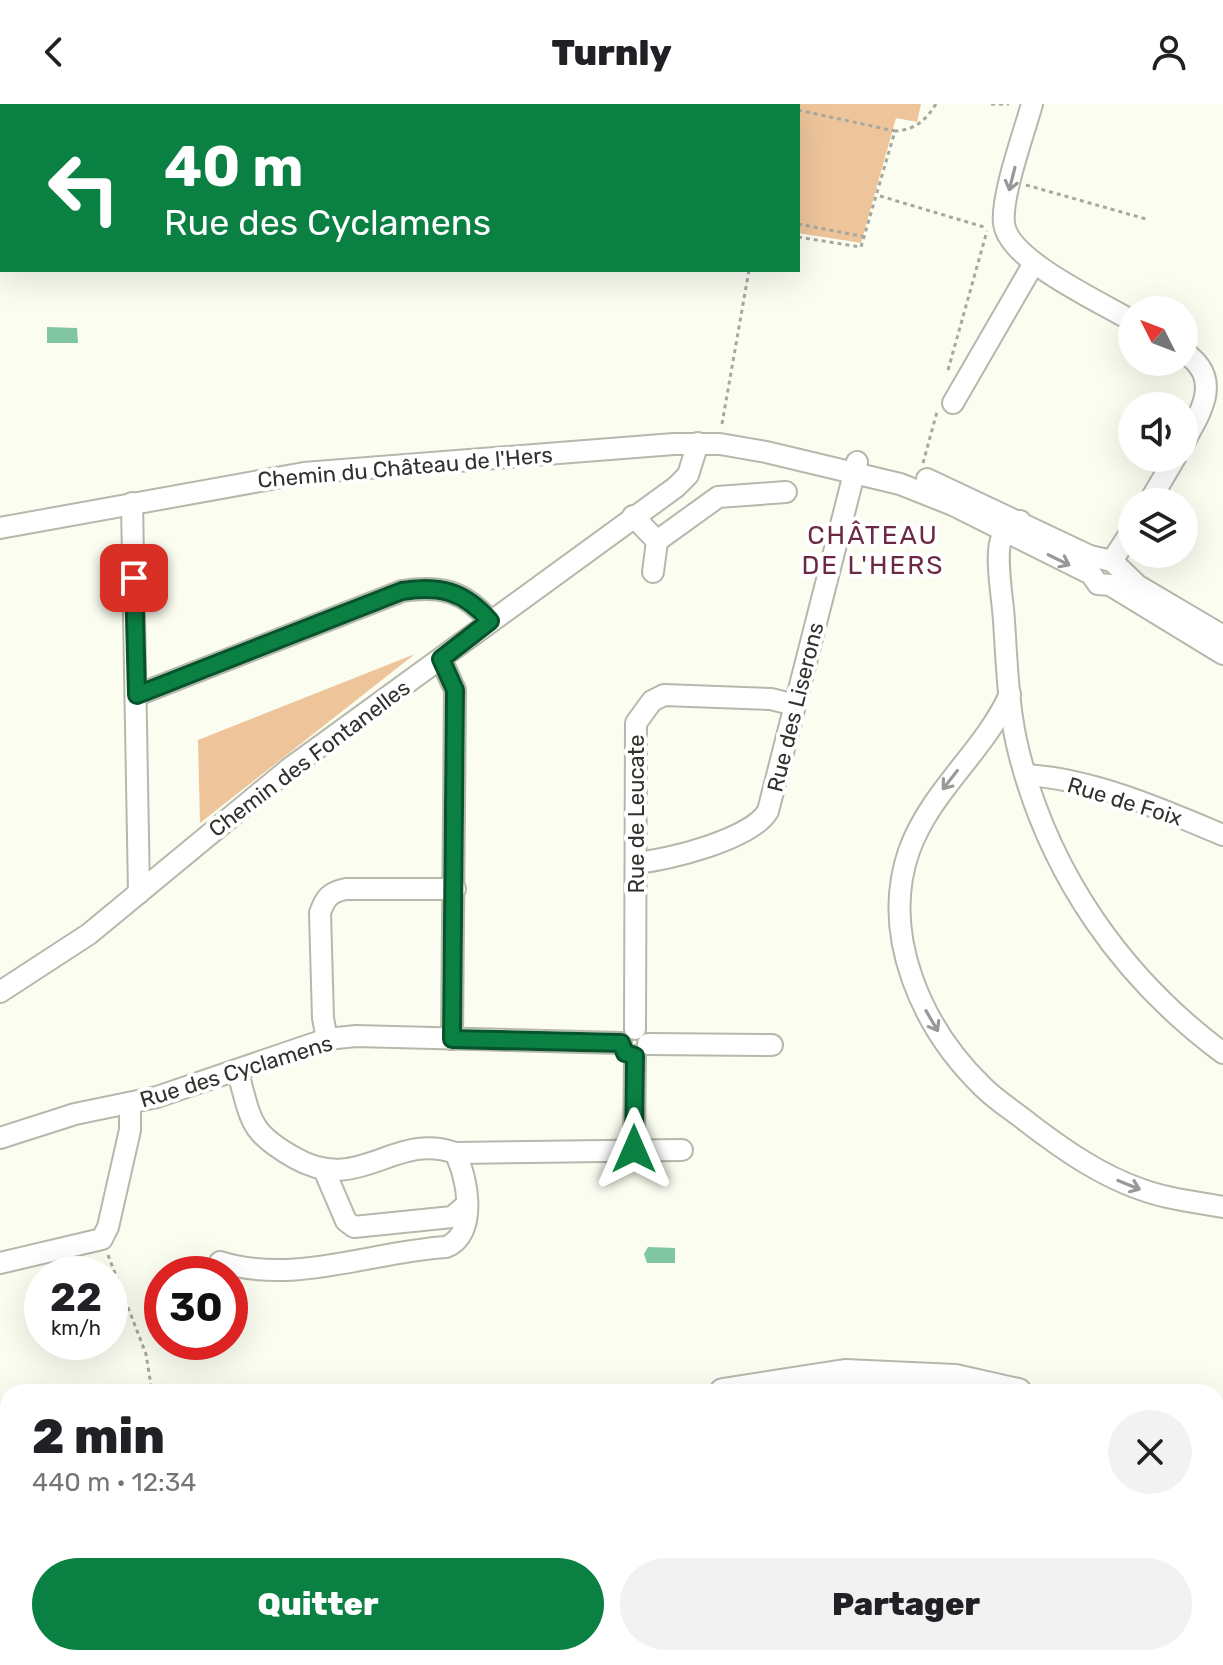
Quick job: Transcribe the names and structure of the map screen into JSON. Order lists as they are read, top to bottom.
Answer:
{
  "streets": {
    "street": [
      "Chemin du Château de l'Hers",
      "Rue des Liserons",
      "Chemin des Fontanelles",
      "Rue de Foix",
      "Rue de Leucate",
      "Rue des Cyclamens"
    ]
  },
  "crossings": [
    ["Chemin du Château de l'Hers", "Rue des Liserons"],
    ["Chemin du Château de l'Hers", "Chemin des Fontanelles"],
    ["Rue des Liserons", "Rue de Leucate"],
    ["Rue de Leucate", "Rue des Cyclamens"]
  ],
  "districts": ["CHÂTEAU DE L'HERS"],
  "north": "top left",
  "page": {
    "header": "Turnly",
    "turn": ["40 m", "Rue des Cyclamens"],
    "speed": "22 km/h",
    "limit": "30",
    "heading": ["2 min", "440 m · 12:34"],
    "buttons": ["Quitter", "Partager"]
  }
}
